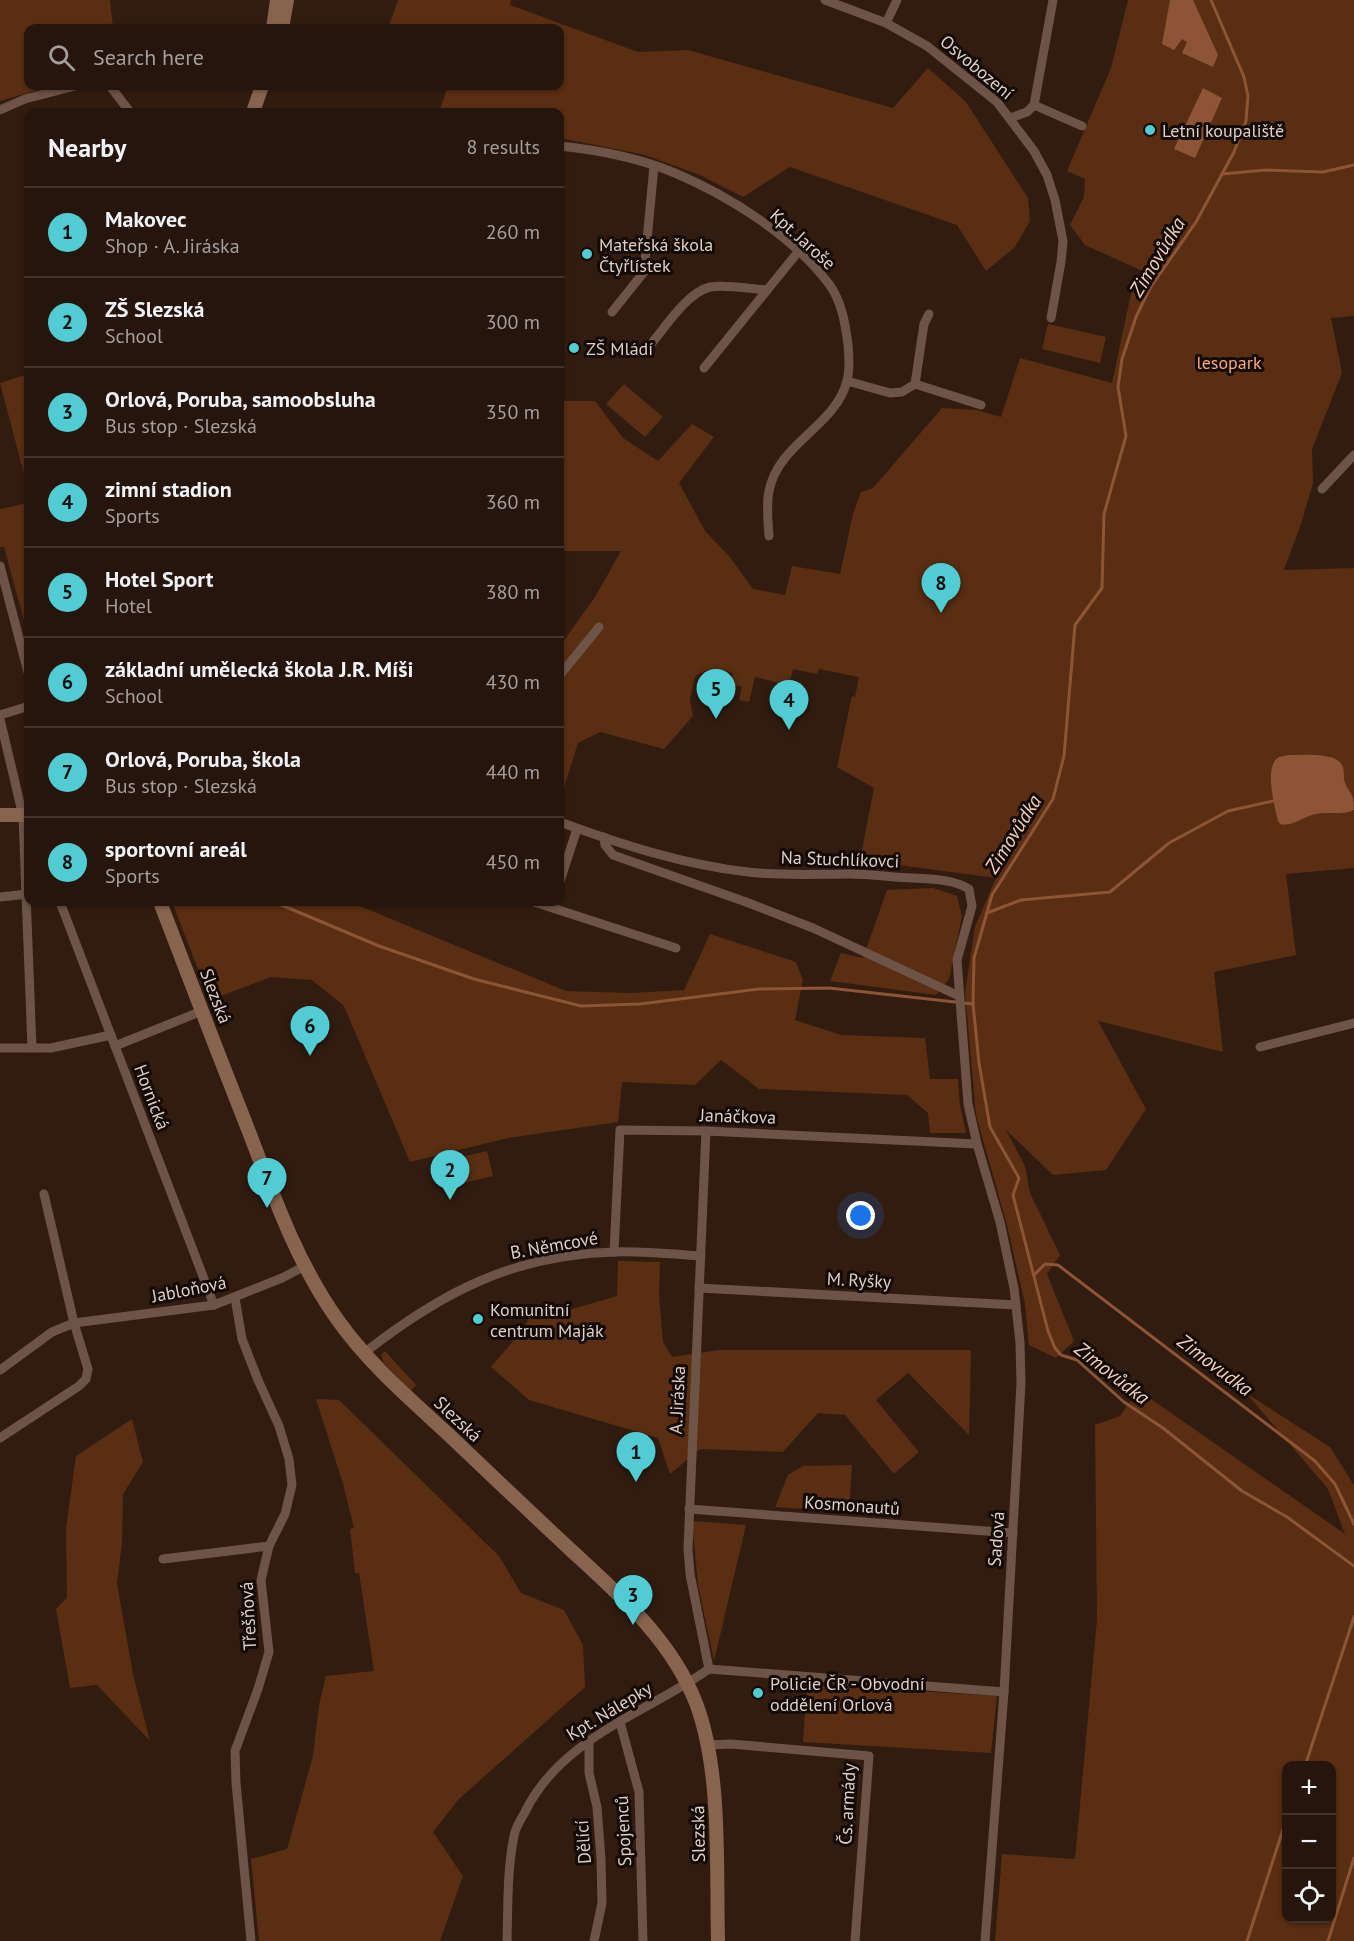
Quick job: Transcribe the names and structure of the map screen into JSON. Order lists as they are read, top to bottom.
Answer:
{
  "streets": {
    "street": [
      "Osvobození",
      "Kpt. Jaroše",
      "Na Stuchlíkovci",
      "Slezská",
      "Hornická",
      "Janáčkova",
      "B. Němcové",
      "M. Ryšky",
      "Jabloňová",
      "A. Jiráska",
      "Kosmonautů",
      "Sadová",
      "Třešňová",
      "Kpt. Nálepky",
      "Čs. armády",
      "Spojenců",
      "Dělící"
    ]
  },
  "crossings": [
    ["Na Stuchlíkovci", "Janáčkova"],
    ["Na Stuchlíkovci", "Sadová"],
    ["Slezská", "B. Němcové"],
    ["Slezská", "Jabloňová"],
    ["Slezská", "Kpt. Nálepky"],
    ["Slezská", "Čs. armády"],
    ["Hornická", "Jabloňová"],
    ["Janáčkova", "B. Němcové"],
    ["Janáčkova", "A. Jiráska"],
    ["Janáčkova", "Sadová"],
    ["B. Němcové", "A. Jiráska"],
    ["M. Ryšky", "A. Jiráska"],
    ["M. Ryšky", "Sadová"],
    ["Jabloňová", "Třešňová"],
    ["A. Jiráska", "Kosmonautů"],
    ["A. Jiráska", "Kpt. Nálepky"],
    ["Kosmonautů", "Sadová"],
    ["Kpt. Nálepky", "Spojenců"],
    ["Kpt. Nálepky", "Dělící"]
  ],
  "water": ["Zimovůdka", "Zimovudka"],
  "parks": ["lesopark"],
  "places": [
    "Letní koupaliště",
    "Mateřská škola Čtyřlístek",
    "ZŠ Mládí",
    "Komunitní centrum Maják",
    "Policie ČR - Obvodní oddělení Orlová"
  ],
  "page": {
    "search": "Search here",
    "heading": ["Nearby", "8 results"],
    "list": [
      {
        "mark": "1",
        "name": "Makovec",
        "note": "Shop · A. Jiráska",
        "value": "260 m"
      },
      {
        "mark": "2",
        "name": "ZŠ Slezská",
        "note": "School",
        "value": "300 m"
      },
      {
        "mark": "3",
        "name": "Orlová, Poruba, samoobsluha",
        "note": "Bus stop · Slezská",
        "value": "350 m"
      },
      {
        "mark": "4",
        "name": "zimní stadion",
        "note": "Sports",
        "value": "360 m"
      },
      {
        "mark": "5",
        "name": "Hotel Sport",
        "note": "Hotel",
        "value": "380 m"
      },
      {
        "mark": "6",
        "name": "základní umělecká škola J.R. Míši",
        "note": "School",
        "value": "430 m"
      },
      {
        "mark": "7",
        "name": "Orlová, Poruba, škola",
        "note": "Bus stop · Slezská",
        "value": "440 m"
      },
      {
        "mark": "8",
        "name": "sportovní areál",
        "note": "Sports",
        "value": "450 m"
      }
    ],
    "pins": [
      "8",
      "5",
      "4",
      "6",
      "2",
      "7",
      "1",
      "3"
    ],
    "map_buttons": ["+", "−"]
  }
}
